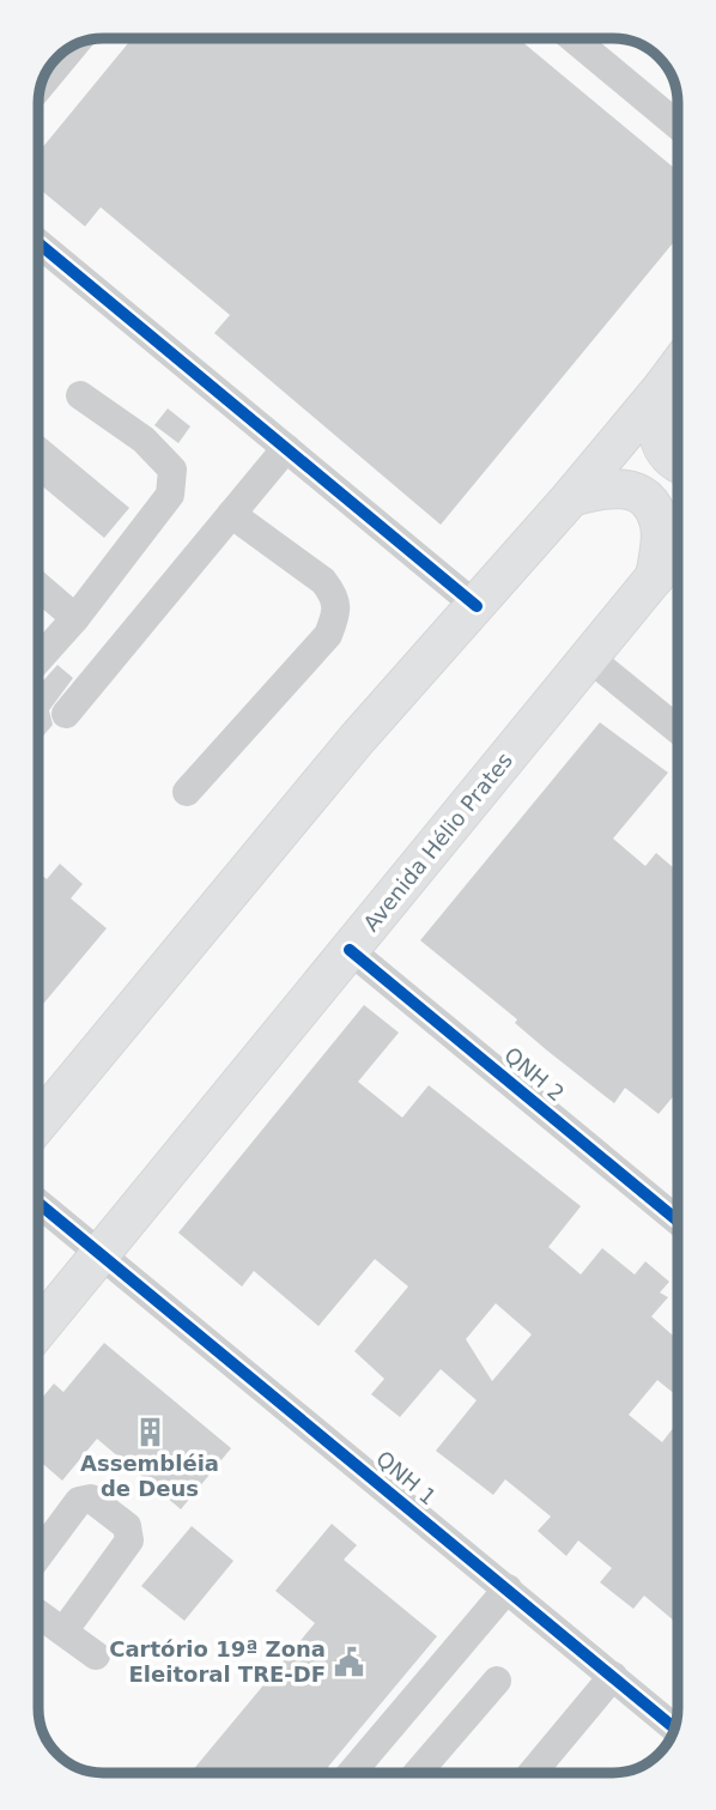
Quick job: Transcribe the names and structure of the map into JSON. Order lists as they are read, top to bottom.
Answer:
{
  "streets": {
    "main road": ["Avenida Hélio Prates"],
    "street": ["QNH 2", "QNH 1"]
  },
  "crossings": [
    ["Avenida Hélio Prates", "QNH 2"],
    ["Avenida Hélio Prates", "QNH 1"]
  ],
  "places": {
    "building": ["Assembléia de Deus"],
    "public building": ["Cartório 19ª Zona Eleitoral TRE-DF"]
  }
}
